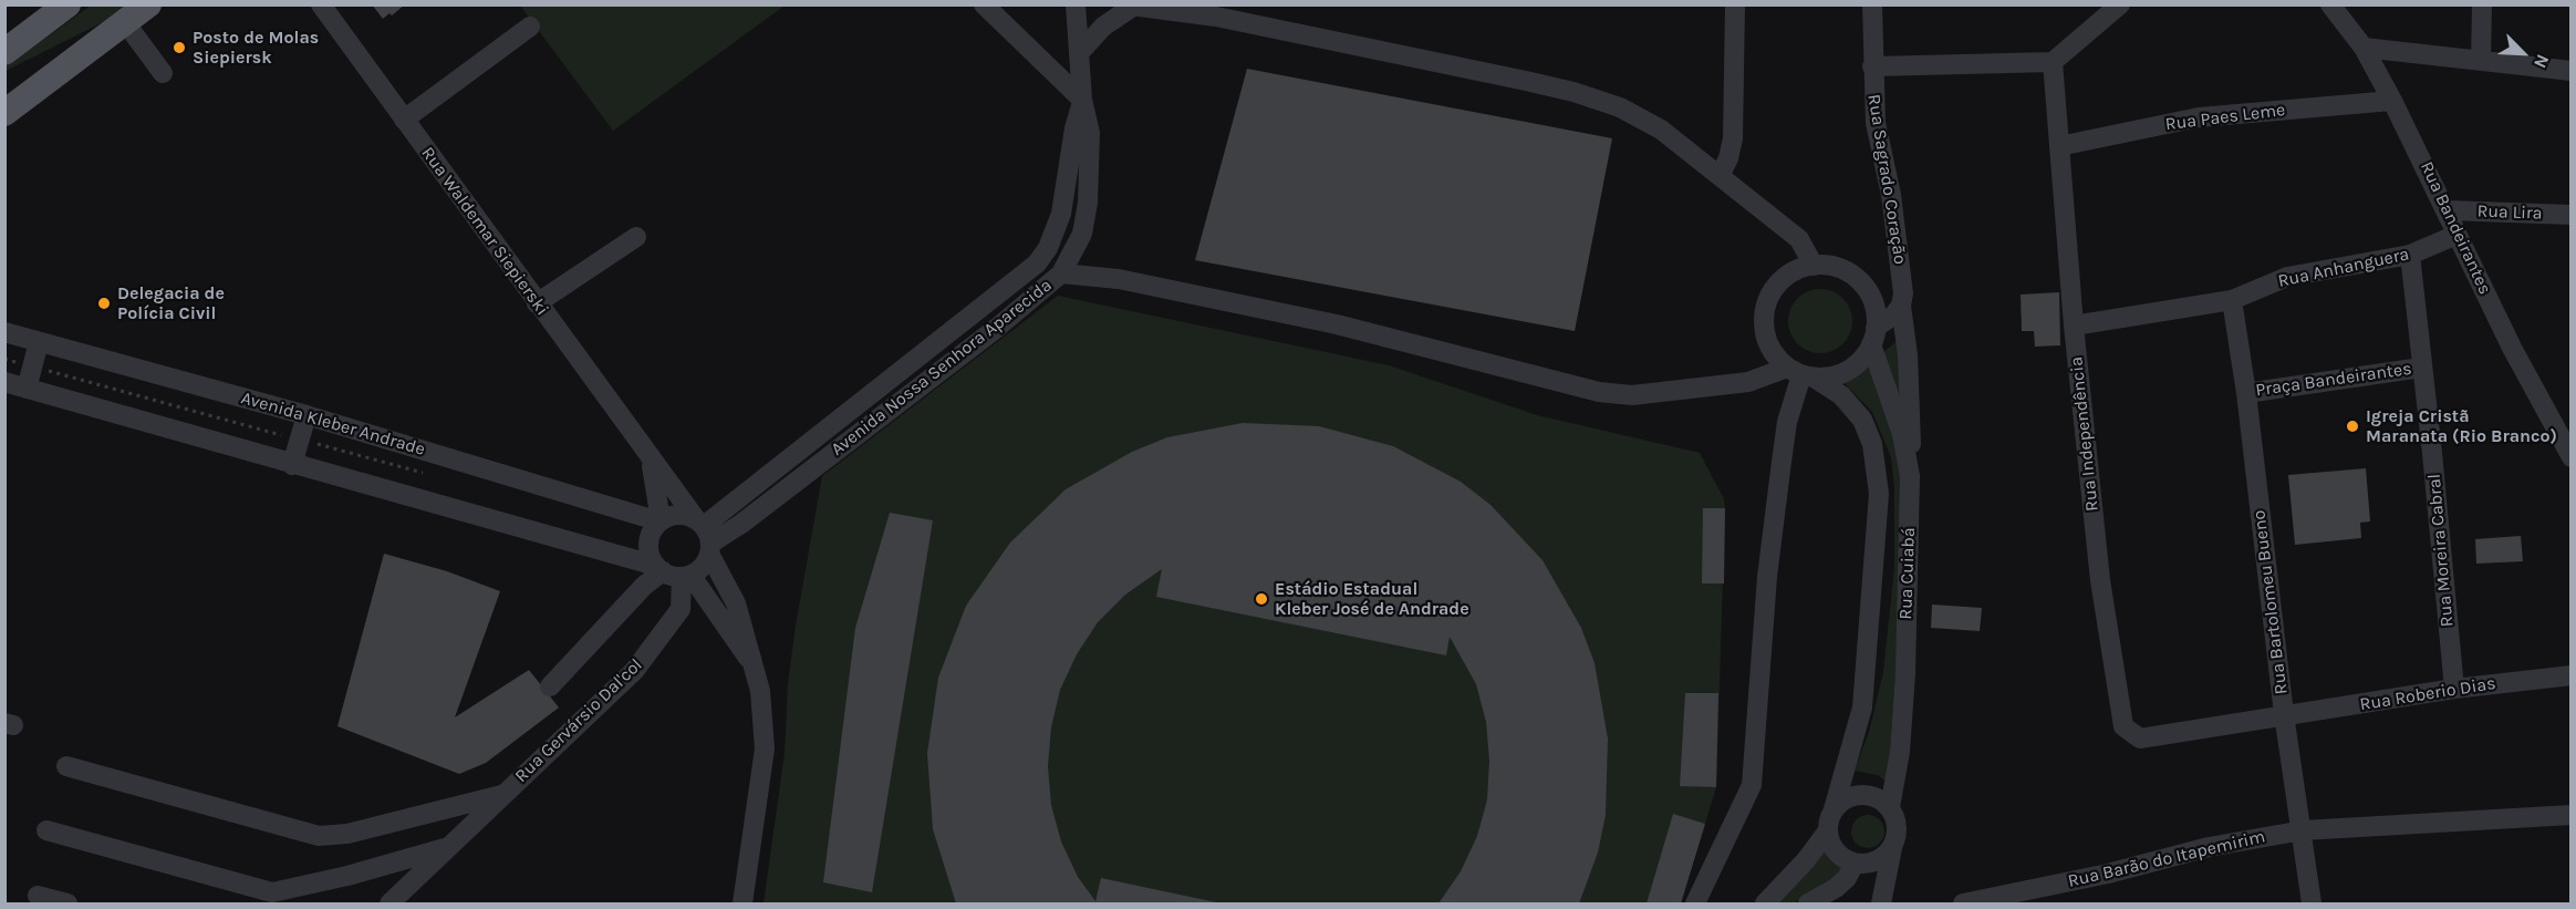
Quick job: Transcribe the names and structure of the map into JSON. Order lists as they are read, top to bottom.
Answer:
{
  "streets": {
    "street": [
      "Rua Paes Leme",
      "Rua Sagrado Coração",
      "Rua Lira",
      "Rua Bandeirantes",
      "Rua Waldemar Siepierski",
      "Rua Anhanguera",
      "Avenida Nossa Senhora Aparecida",
      "Praça Bandeirantes",
      "Avenida Kleber Andrade",
      "Rua Independência",
      "Rua Moreira Cabral",
      "Rua Cuiabá",
      "Rua Bartolomeu Bueno",
      "Rua Roberio Dias",
      "Rua Gervársio Dal'col",
      "Rua Barão do Itapemirim"
    ]
  },
  "crossings": [
    ["Rua Paes Leme", "Rua Bandeirantes"],
    ["Rua Paes Leme", "Rua Independência"],
    ["Rua Sagrado Coração", "Rua Cuiabá"],
    ["Rua Lira", "Rua Bandeirantes"],
    ["Rua Bandeirantes", "Rua Anhanguera"],
    ["Rua Waldemar Siepierski", "Avenida Nossa Senhora Aparecida"],
    ["Rua Waldemar Siepierski", "Avenida Kleber Andrade"],
    ["Rua Waldemar Siepierski", "Rua Gervársio Dal'col"],
    ["Rua Anhanguera", "Rua Independência"],
    ["Rua Anhanguera", "Rua Moreira Cabral"],
    ["Rua Anhanguera", "Rua Bartolomeu Bueno"],
    ["Avenida Nossa Senhora Aparecida", "Avenida Kleber Andrade"],
    ["Avenida Nossa Senhora Aparecida", "Rua Gervársio Dal'col"],
    ["Praça Bandeirantes", "Rua Moreira Cabral"],
    ["Praça Bandeirantes", "Rua Bartolomeu Bueno"],
    ["Avenida Kleber Andrade", "Rua Gervársio Dal'col"],
    ["Rua Independência", "Rua Bartolomeu Bueno"],
    ["Rua Independência", "Rua Roberio Dias"],
    ["Rua Moreira Cabral", "Rua Roberio Dias"],
    ["Rua Bartolomeu Bueno", "Rua Roberio Dias"],
    ["Rua Bartolomeu Bueno", "Rua Barão do Itapemirim"]
  ],
  "places": [
    "Posto de Molas Siepiersk",
    "Delegacia de Polícia Civil",
    "Igreja Cristã Maranata (Rio Branco)",
    "Estádio Estadual Kleber José de Andrade"
  ],
  "north": "bottom right"
}
